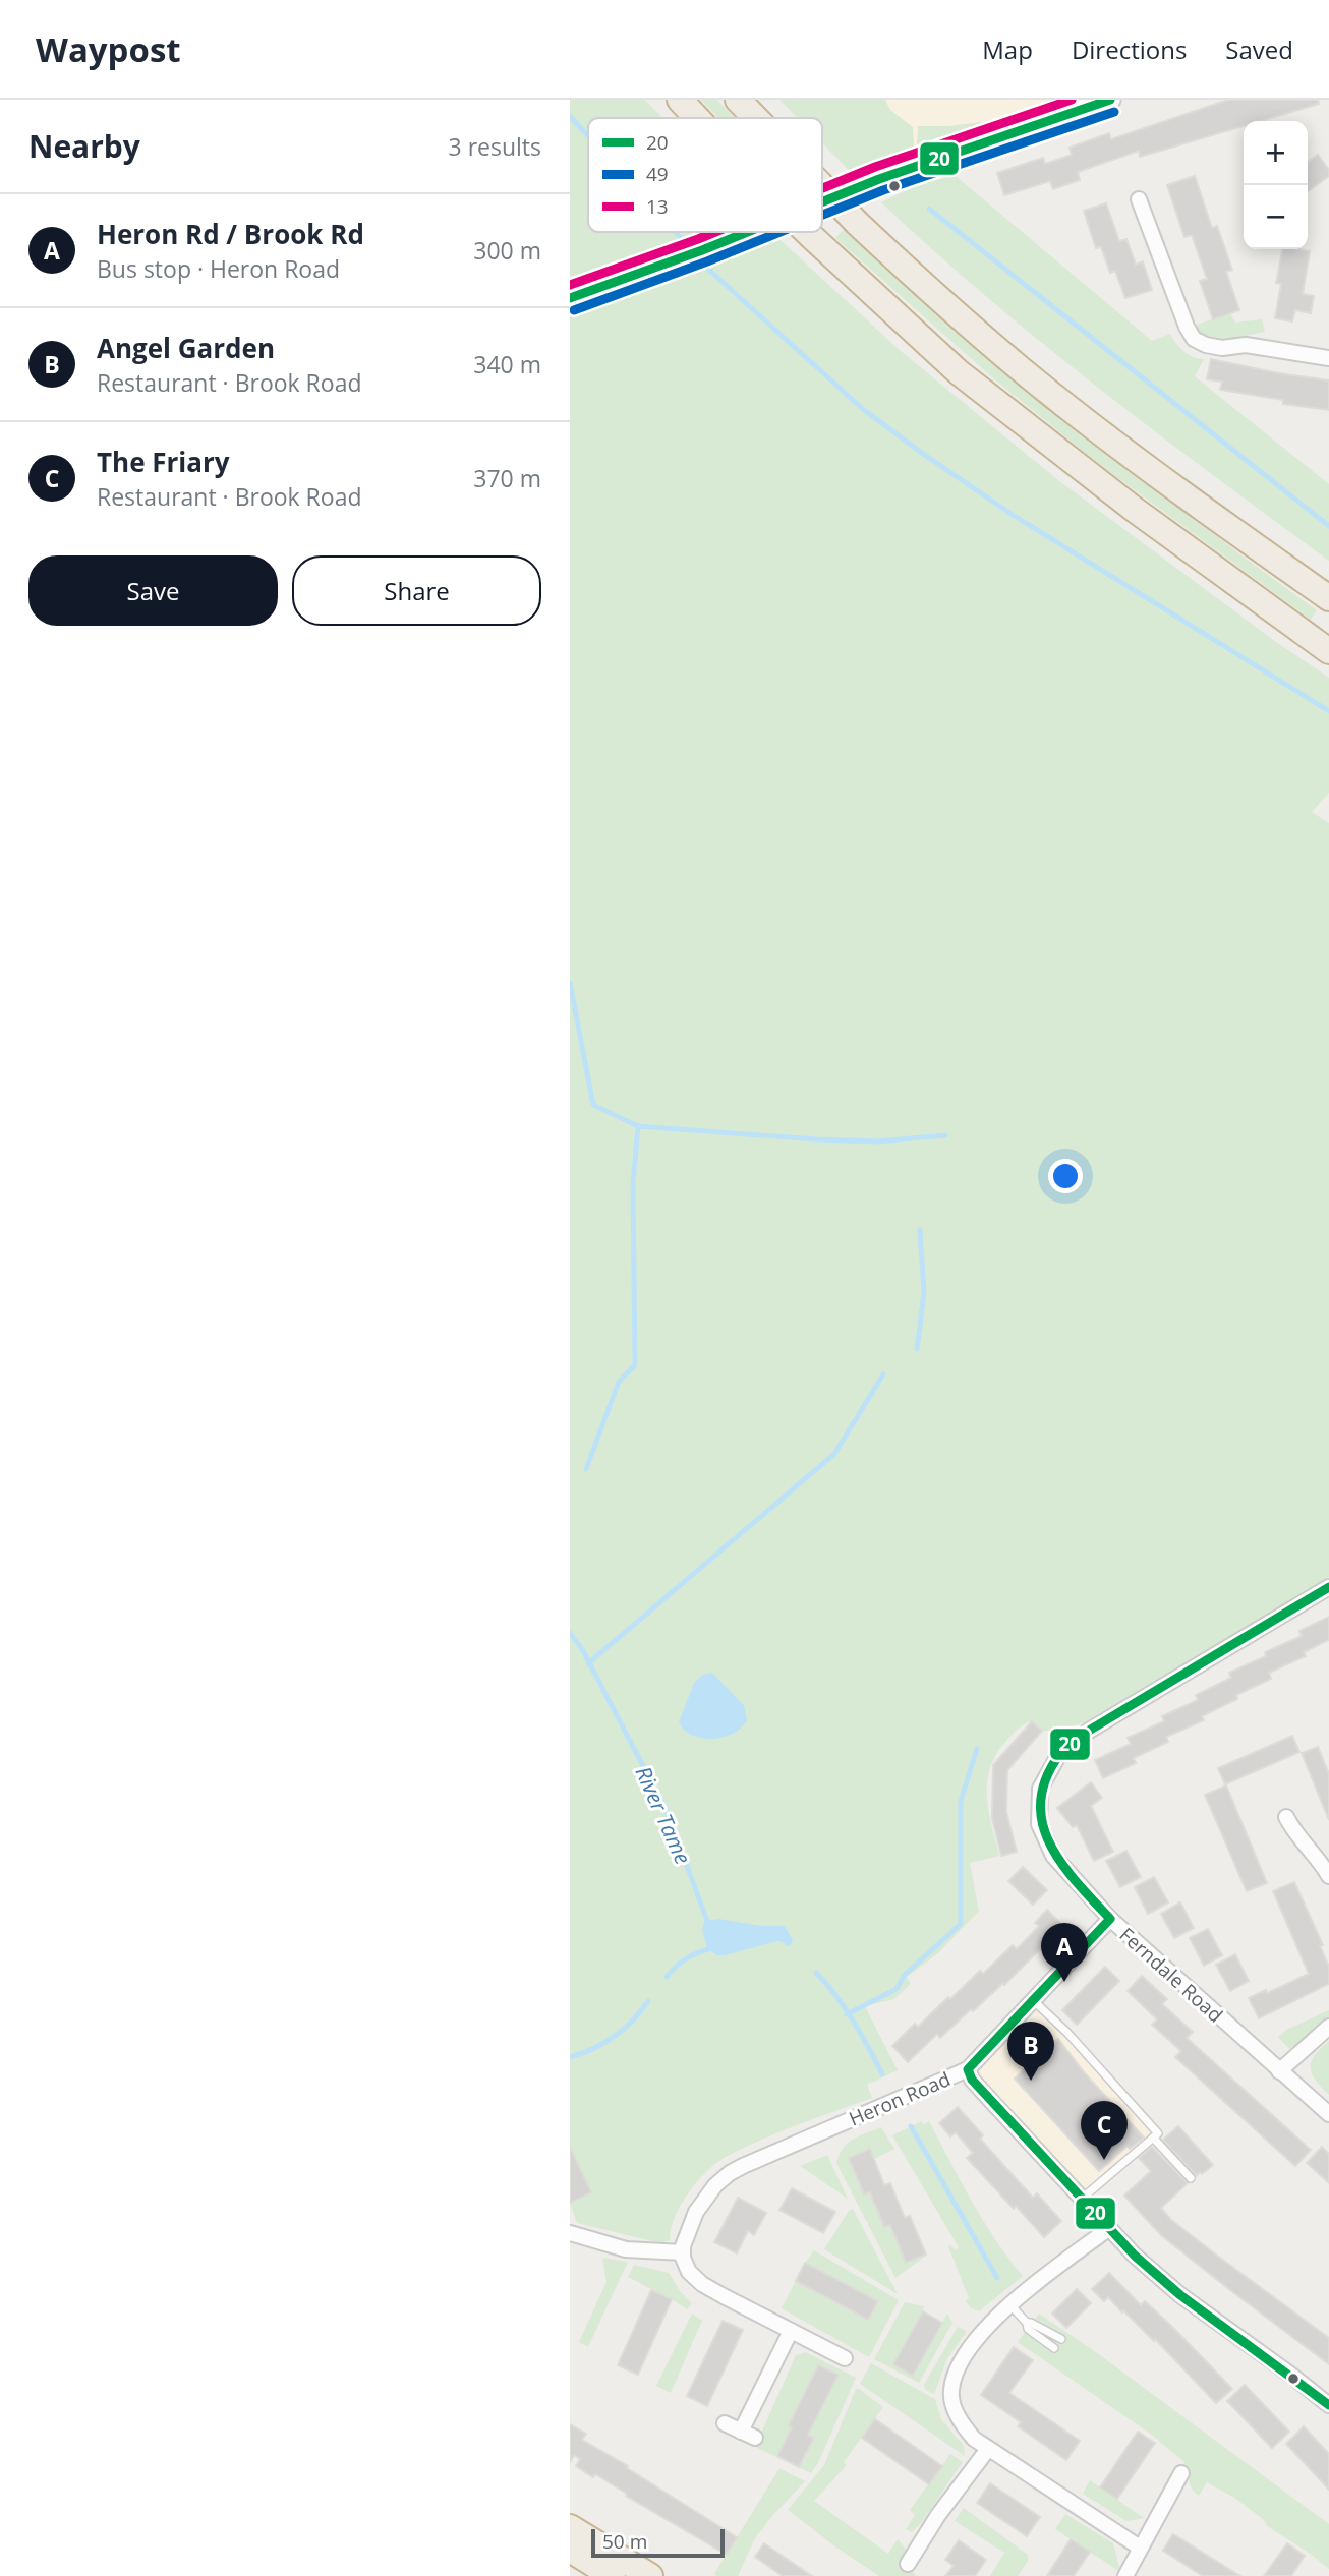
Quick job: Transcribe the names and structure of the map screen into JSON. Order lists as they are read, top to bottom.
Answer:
{
  "streets": {
    "street": ["Ferndale Road", "Heron Road"]
  },
  "crossings": [
    ["Ferndale Road", "Heron Road"]
  ],
  "water": ["River Tame"],
  "lines": ["transit line 20", "transit line 13", "transit line 49"],
  "legend": ["20", "49", "13"],
  "scale_bar": "50 m",
  "page": {
    "header": "Waypost",
    "nav": ["Map", "Directions", "Saved"],
    "heading": ["Nearby", "3 results"],
    "map_buttons": ["+", "−"],
    "list": [
      {
        "mark": "A",
        "name": "Heron Rd / Brook Rd",
        "note": "Bus stop · Heron Road",
        "value": "300 m"
      },
      {
        "mark": "B",
        "name": "Angel Garden",
        "note": "Restaurant · Brook Road",
        "value": "340 m"
      },
      {
        "mark": "C",
        "name": "The Friary",
        "note": "Restaurant · Brook Road",
        "value": "370 m"
      }
    ],
    "buttons": ["Save", "Share"],
    "pins": ["A", "B", "C"],
    "scale": "50 m"
  }
}
